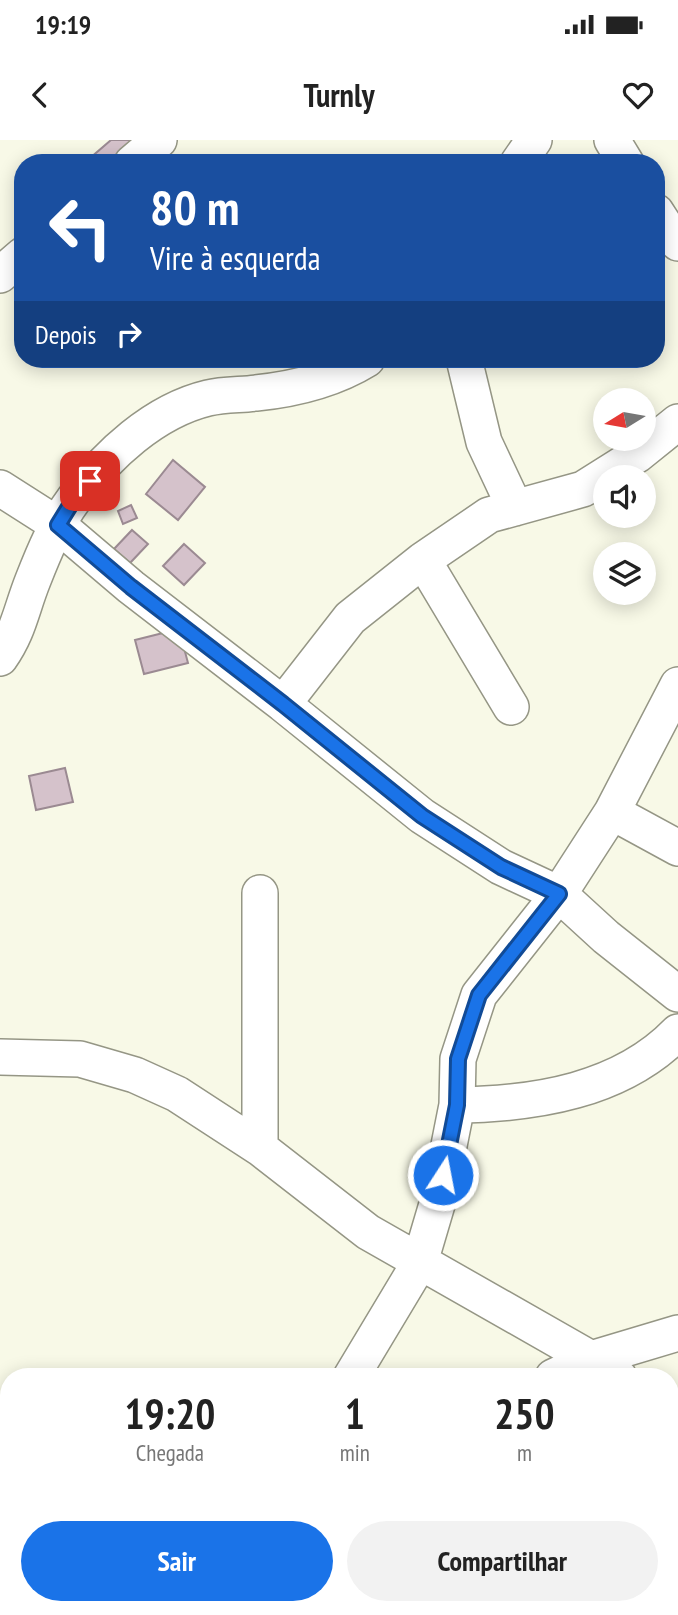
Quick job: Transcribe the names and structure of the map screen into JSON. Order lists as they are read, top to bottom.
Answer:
{
  "north": "left",
  "page": {
    "status": "19:19",
    "header": "Turnly",
    "turn": ["80 m", "Vire à esquerda"],
    "then": "Depois",
    "eta": [
      "19:20",
      "Chegada",
      "1",
      "min",
      "250",
      "m"
    ],
    "buttons": ["Sair", "Compartilhar"]
  }
}
